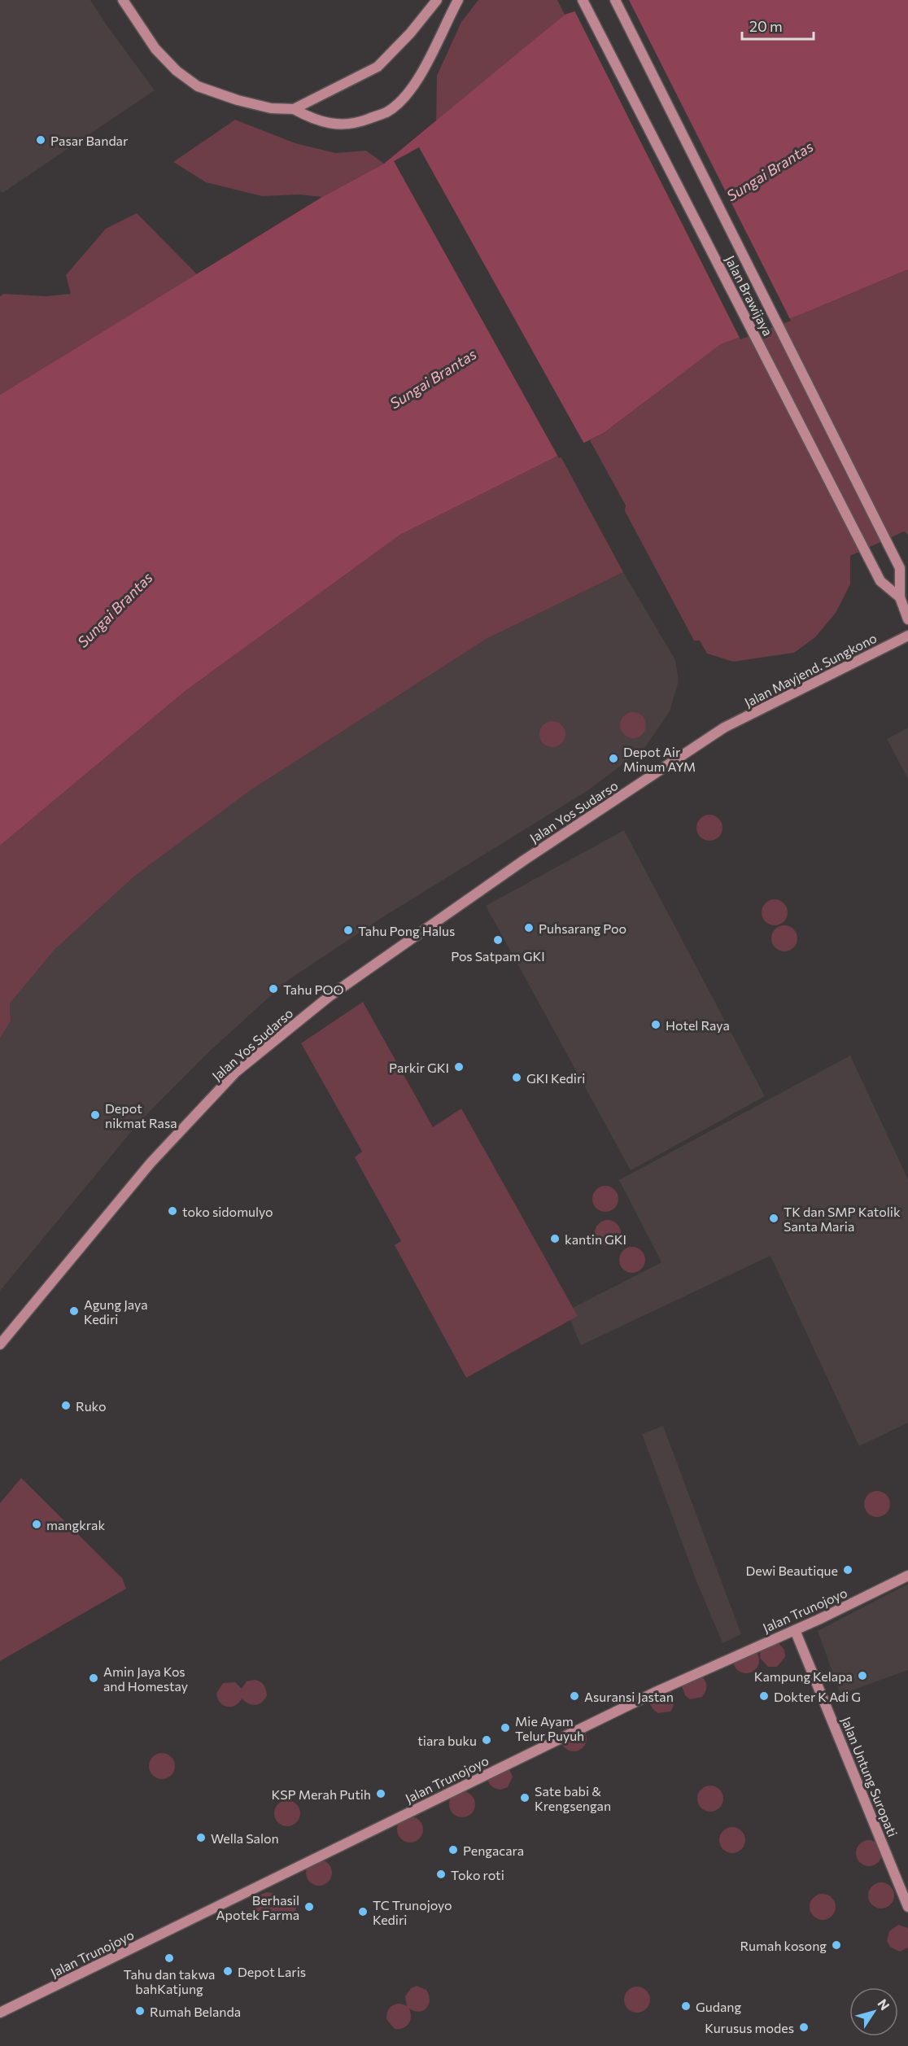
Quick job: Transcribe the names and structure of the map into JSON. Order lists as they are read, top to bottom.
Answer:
{
  "streets": {
    "main road": [
      "Jalan Brawijaya",
      "Jalan Mayjend. Sungkono",
      "Jalan Yos Sudarso",
      "Jalan Trunojoyo",
      "Jalan Untung Suropati"
    ]
  },
  "crossings": [
    ["Jalan Mayjend. Sungkono", "Jalan Yos Sudarso"],
    ["Jalan Trunojoyo", "Jalan Untung Suropati"]
  ],
  "water": ["Sungai Brantas"],
  "places": [
    "Pasar Bandar",
    "Depot Air Minum AYM",
    "Puhsarang Poo",
    "Tahu Pong Halus",
    "Pos Satpam GKI",
    "Tahu POO",
    "Hotel Raya",
    "Parkir GKI",
    "GKI Kediri",
    "Depot nikmat Rasa",
    "toko sidomulyo",
    "TK dan SMP Katolik Santa Maria",
    "kantin GKI",
    "Agung Jaya Kediri",
    "Ruko",
    "mangkrak",
    "Dewi Beautique",
    "Kampung Kelapa",
    "Amin Jaya Kos and Homestay",
    "Asuransi Jastan",
    "Dokter K Adi G",
    "Mie Ayam Telur Puyuh",
    "tiara buku",
    "KSP Merah Putih",
    "Sate babi & Krengsengan",
    "Wella Salon",
    "Pengacara",
    "Toko roti",
    "Berhasil Apotek Farma",
    "TC Trunojoyo Kediri",
    "Rumah kosong",
    "Tahu dan takwa bahKatjung",
    "Depot Laris",
    "Gudang",
    "Rumah Belanda",
    "Kurusus modes"
  ],
  "scale_bar": "20 m",
  "north": "top right"
}
